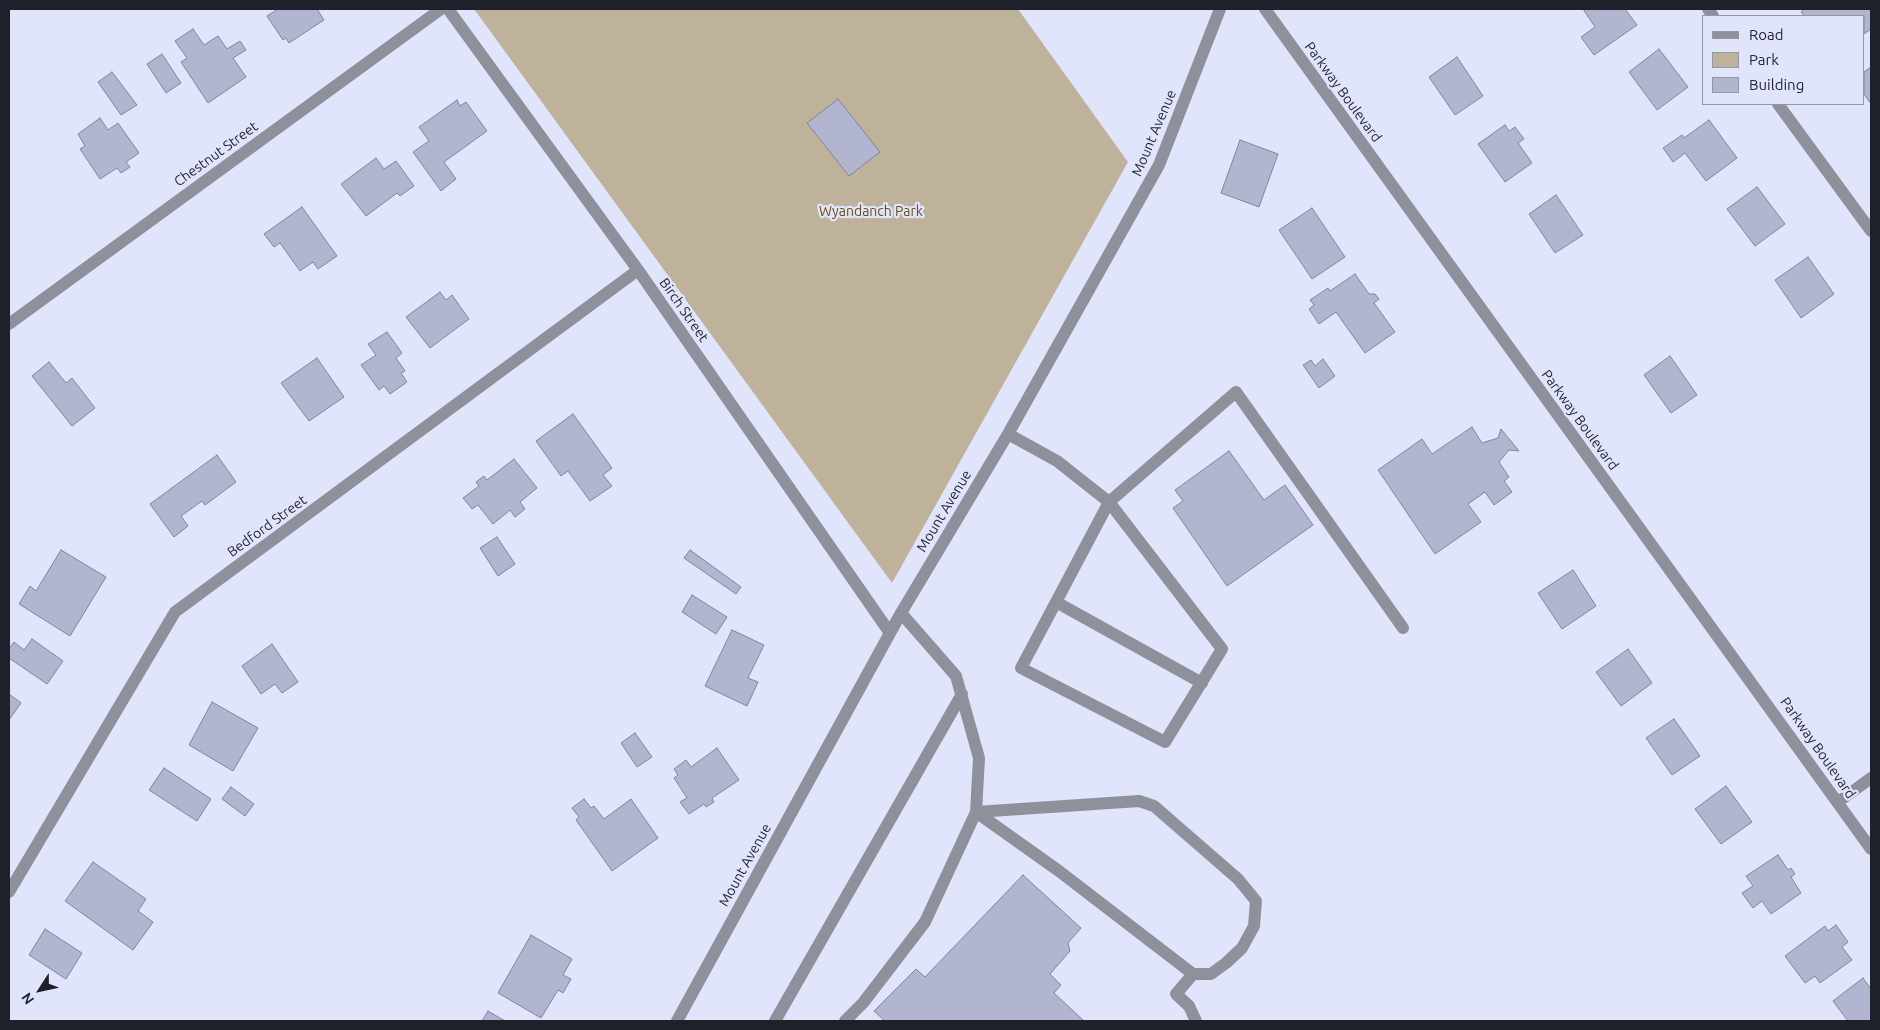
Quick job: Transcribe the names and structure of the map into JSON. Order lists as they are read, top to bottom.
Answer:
{
  "streets": {
    "street": [
      "Parkway Boulevard",
      "Mount Avenue",
      "Chestnut Street",
      "Birch Street",
      "Bedford Street"
    ]
  },
  "crossings": [
    ["Mount Avenue", "Birch Street"],
    ["Birch Street", "Bedford Street"]
  ],
  "parks": ["Wyandanch Park"],
  "legend": ["Road", "Park", "Building"],
  "north": "bottom left"
}
